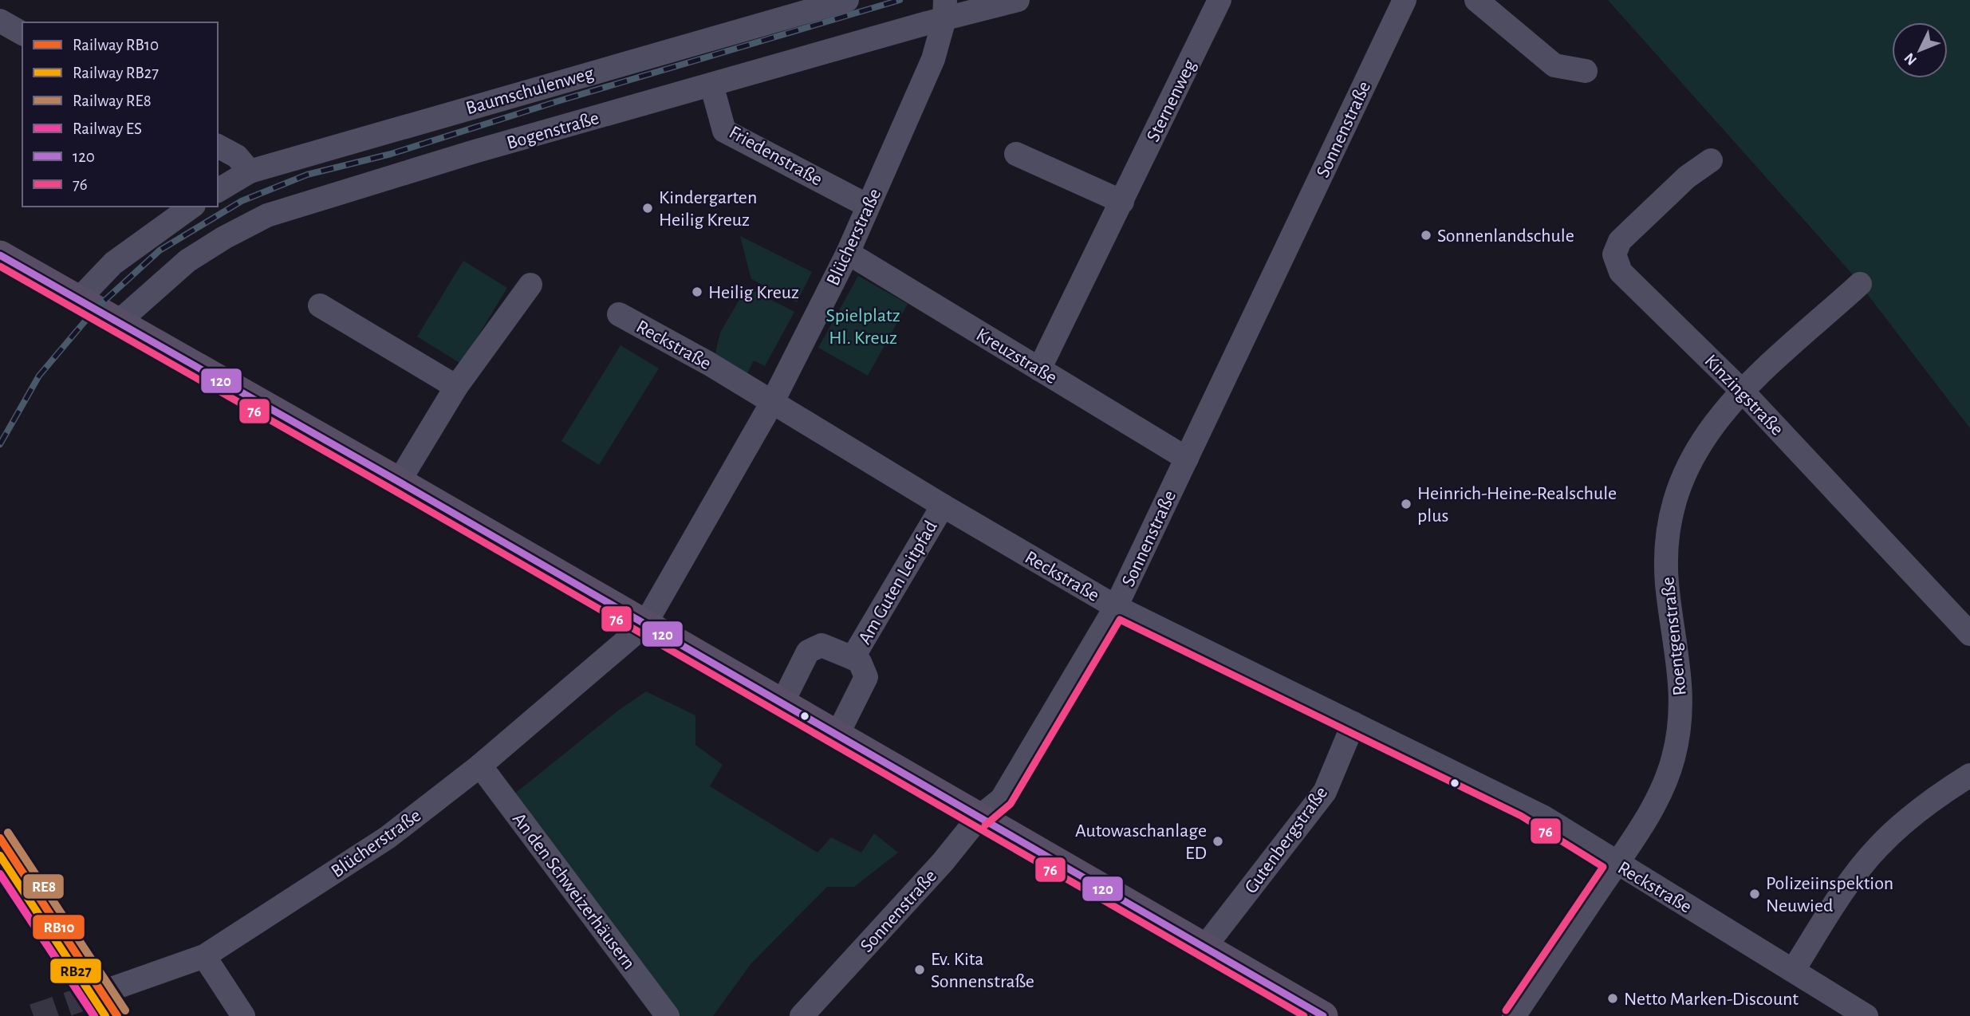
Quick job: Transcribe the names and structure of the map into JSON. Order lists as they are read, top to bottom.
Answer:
{
  "streets": {
    "street": [
      "Baumschulenweg",
      "Sternenweg",
      "Sonnenstraße",
      "Bogenstraße",
      "Friedenstraße",
      "Blücherstraße",
      "Reckstraße",
      "Kreuzstraße",
      "Kinzingstraße",
      "Am Guten Leitpfad",
      "Roentgenstraße",
      "Gutenbergstraße",
      "An den Schweizerhäusern"
    ]
  },
  "crossings": [
    ["Sternenweg", "Kreuzstraße"],
    ["Sonnenstraße", "Reckstraße"],
    ["Sonnenstraße", "Kreuzstraße"],
    ["Bogenstraße", "Friedenstraße"],
    ["Bogenstraße", "Blücherstraße"],
    ["Friedenstraße", "Blücherstraße"],
    ["Blücherstraße", "Reckstraße"],
    ["Blücherstraße", "Kreuzstraße"],
    ["Blücherstraße", "An den Schweizerhäusern"],
    ["Reckstraße", "Am Guten Leitpfad"],
    ["Reckstraße", "Roentgenstraße"],
    ["Reckstraße", "Gutenbergstraße"],
    ["Kinzingstraße", "Roentgenstraße"]
  ],
  "parks": ["Spielplatz Hl. Kreuz"],
  "places": [
    "Kindergarten Heilig Kreuz",
    "Sonnenlandschule",
    "Heilig Kreuz",
    "Heinrich-Heine-Realschule plus",
    "Autowaschanlage ED",
    "Polizeiinspektion Neuwied",
    "Ev. Kita Sonnenstraße",
    "Netto Marken-Discount"
  ],
  "lines": [
    "transit line 120",
    "transit line 76",
    "rail line RE8",
    "rail line RB10",
    "rail line RB27",
    "rail line ES"
  ],
  "legend": [
    "Railway RB10",
    "Railway RB27",
    "Railway RE8",
    "Railway ES",
    "120",
    "76"
  ],
  "north": "bottom left"
}
